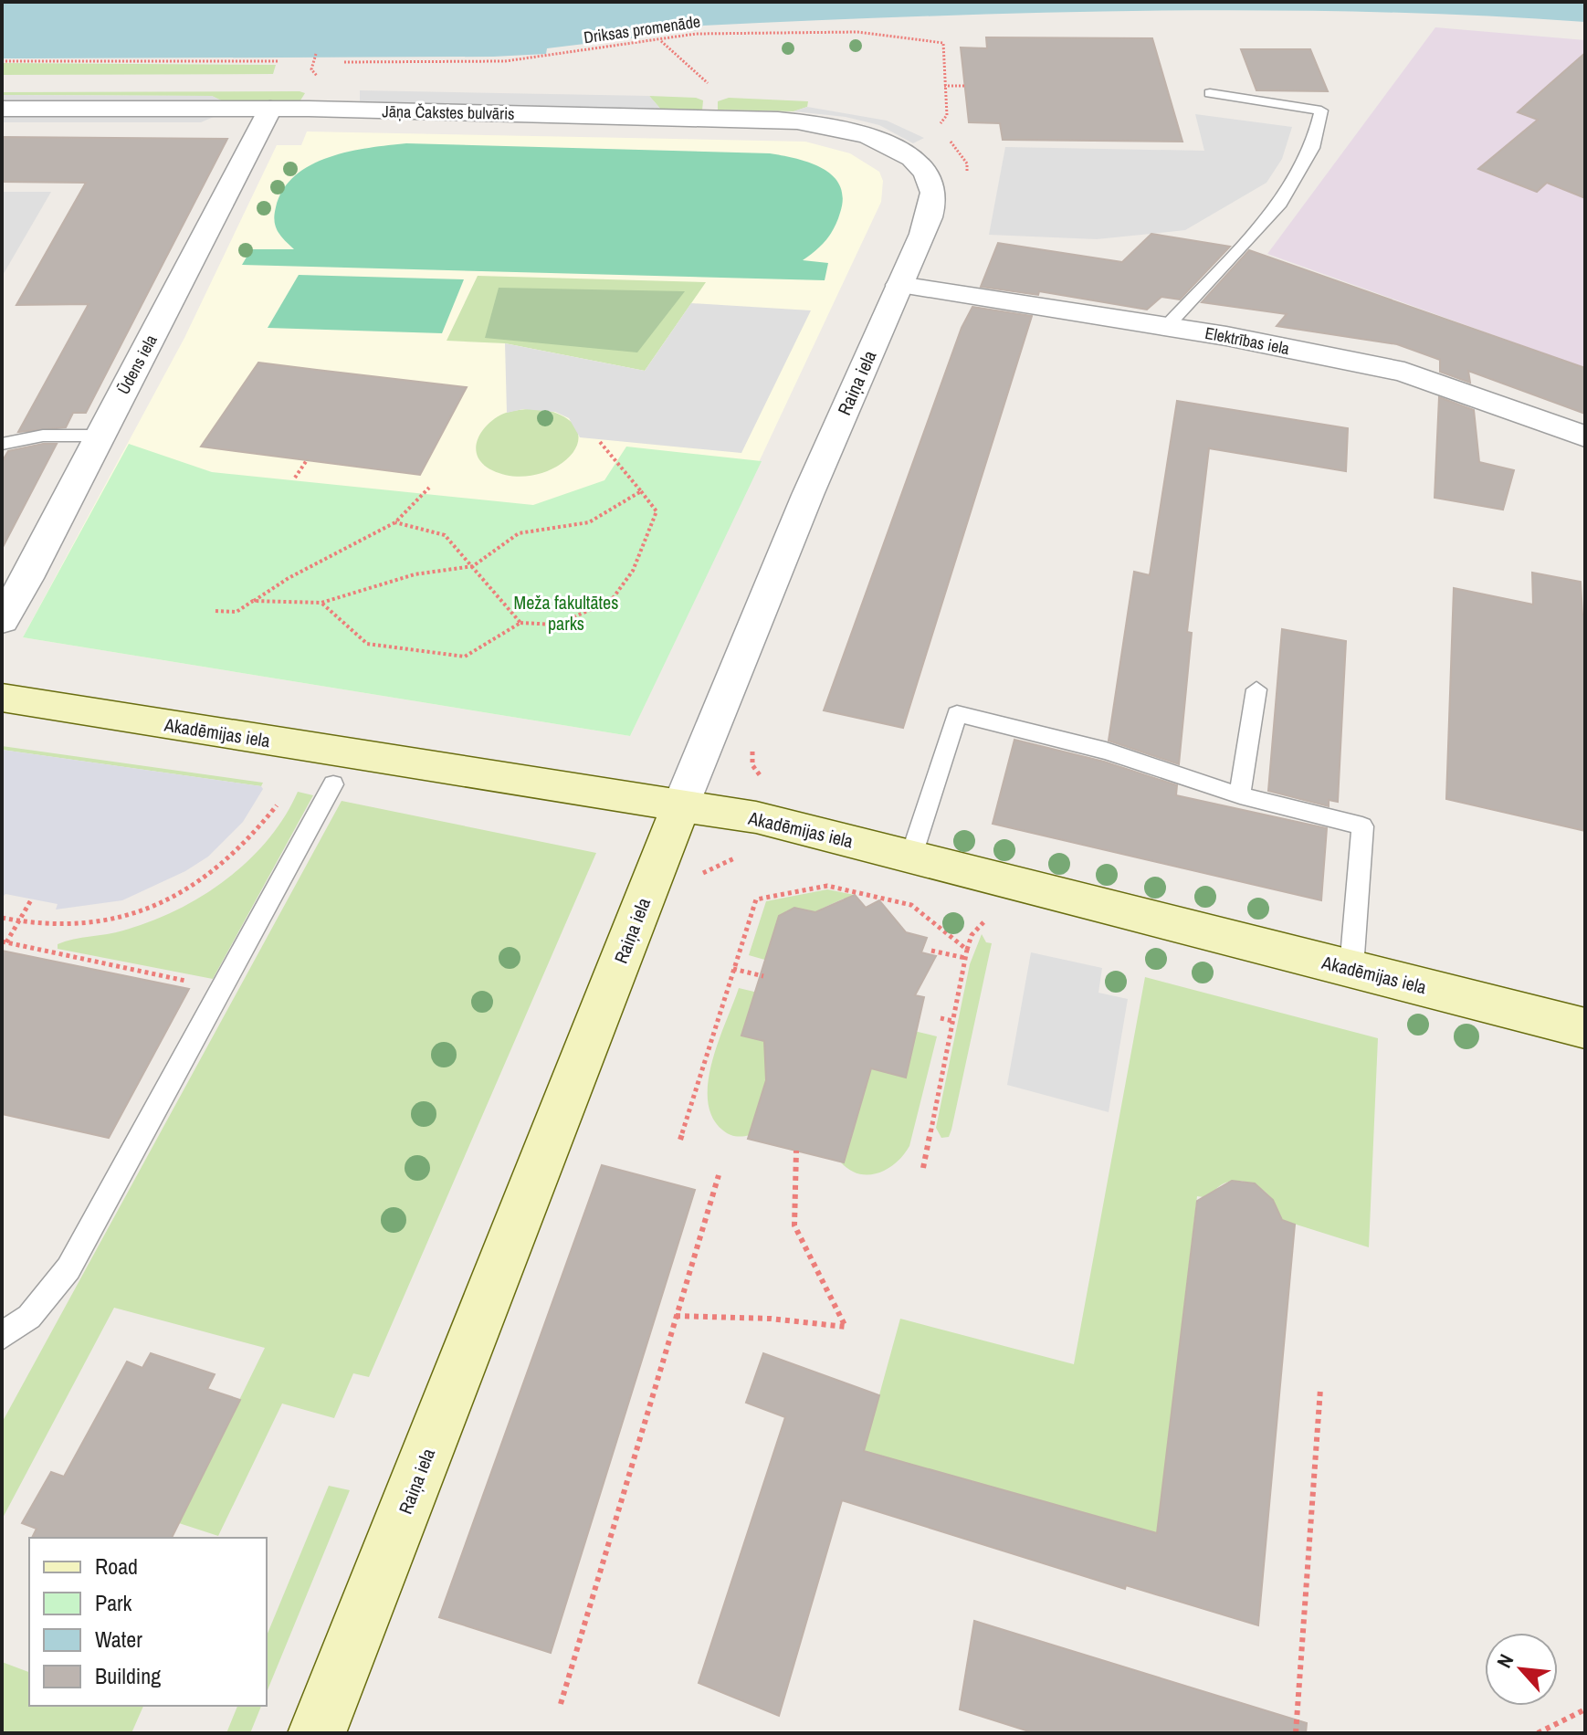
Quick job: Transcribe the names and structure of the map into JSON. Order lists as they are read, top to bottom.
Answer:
{
  "streets": {
    "main road": ["Raiņa iela", "Akadēmijas iela"],
    "street": ["Jāņa Čakstes bulvāris", "Elektrības iela", "Ūdens iela"],
    "path": ["Driksas promenāde"]
  },
  "crossings": [
    ["Jāņa Čakstes bulvāris", "Ūdens iela"],
    ["Jāņa Čakstes bulvāris", "Raiņa iela"],
    ["Elektrības iela", "Raiņa iela"],
    ["Raiņa iela", "Akadēmijas iela"]
  ],
  "parks": ["Meža fakultātes parks"],
  "legend": [
    "Road",
    "Park",
    "Water",
    "Building"
  ],
  "north": "top left"
}
